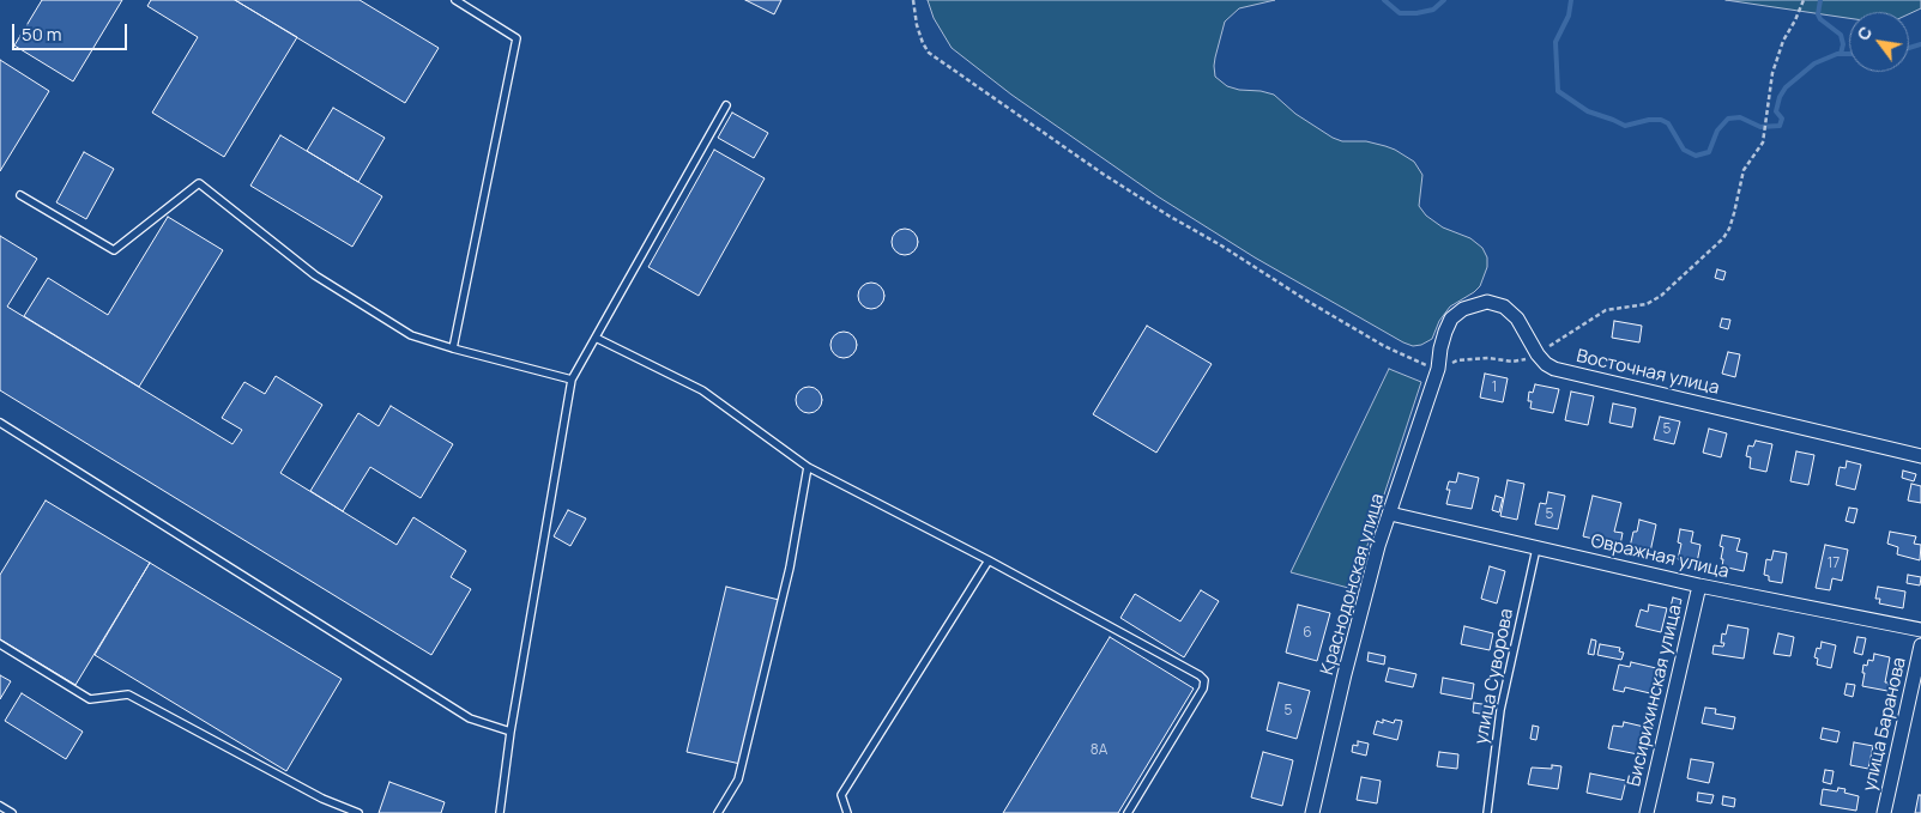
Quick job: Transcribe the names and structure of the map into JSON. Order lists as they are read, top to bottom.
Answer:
{
  "streets": {
    "street": [
      "Восточная улица",
      "Овражная улица",
      "Краснодонская улица",
      "Бисирихинская улица",
      "улица Баранова"
    ],
    "lane": ["улица Суворова"]
  },
  "crossings": [
    ["Восточная улица", "Краснодонская улица"],
    ["Овражная улица", "Краснодонская улица"],
    ["Овражная улица", "улица Суворова"],
    ["Овражная улица", "Бисирихинская улица"]
  ],
  "house_numbers": [
    "1",
    "5",
    "5",
    "17",
    "6",
    "5",
    "8А"
  ],
  "scale_bar": "50 m",
  "north": "top left"
}
